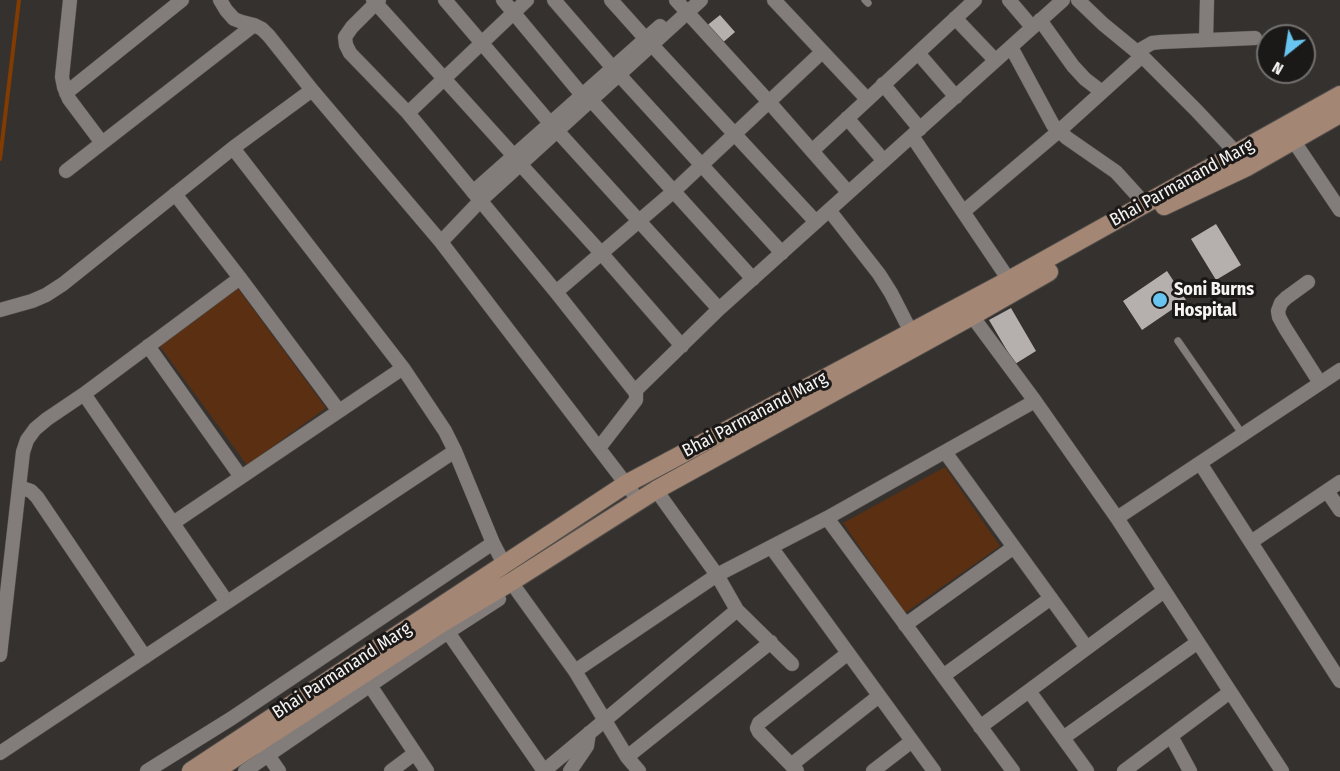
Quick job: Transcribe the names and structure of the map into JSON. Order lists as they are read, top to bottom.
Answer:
{
  "streets": {
    "street": ["Bhai Parmanand Marg"]
  },
  "places": ["Soni Burns Hospital"],
  "north": "bottom left"
}
